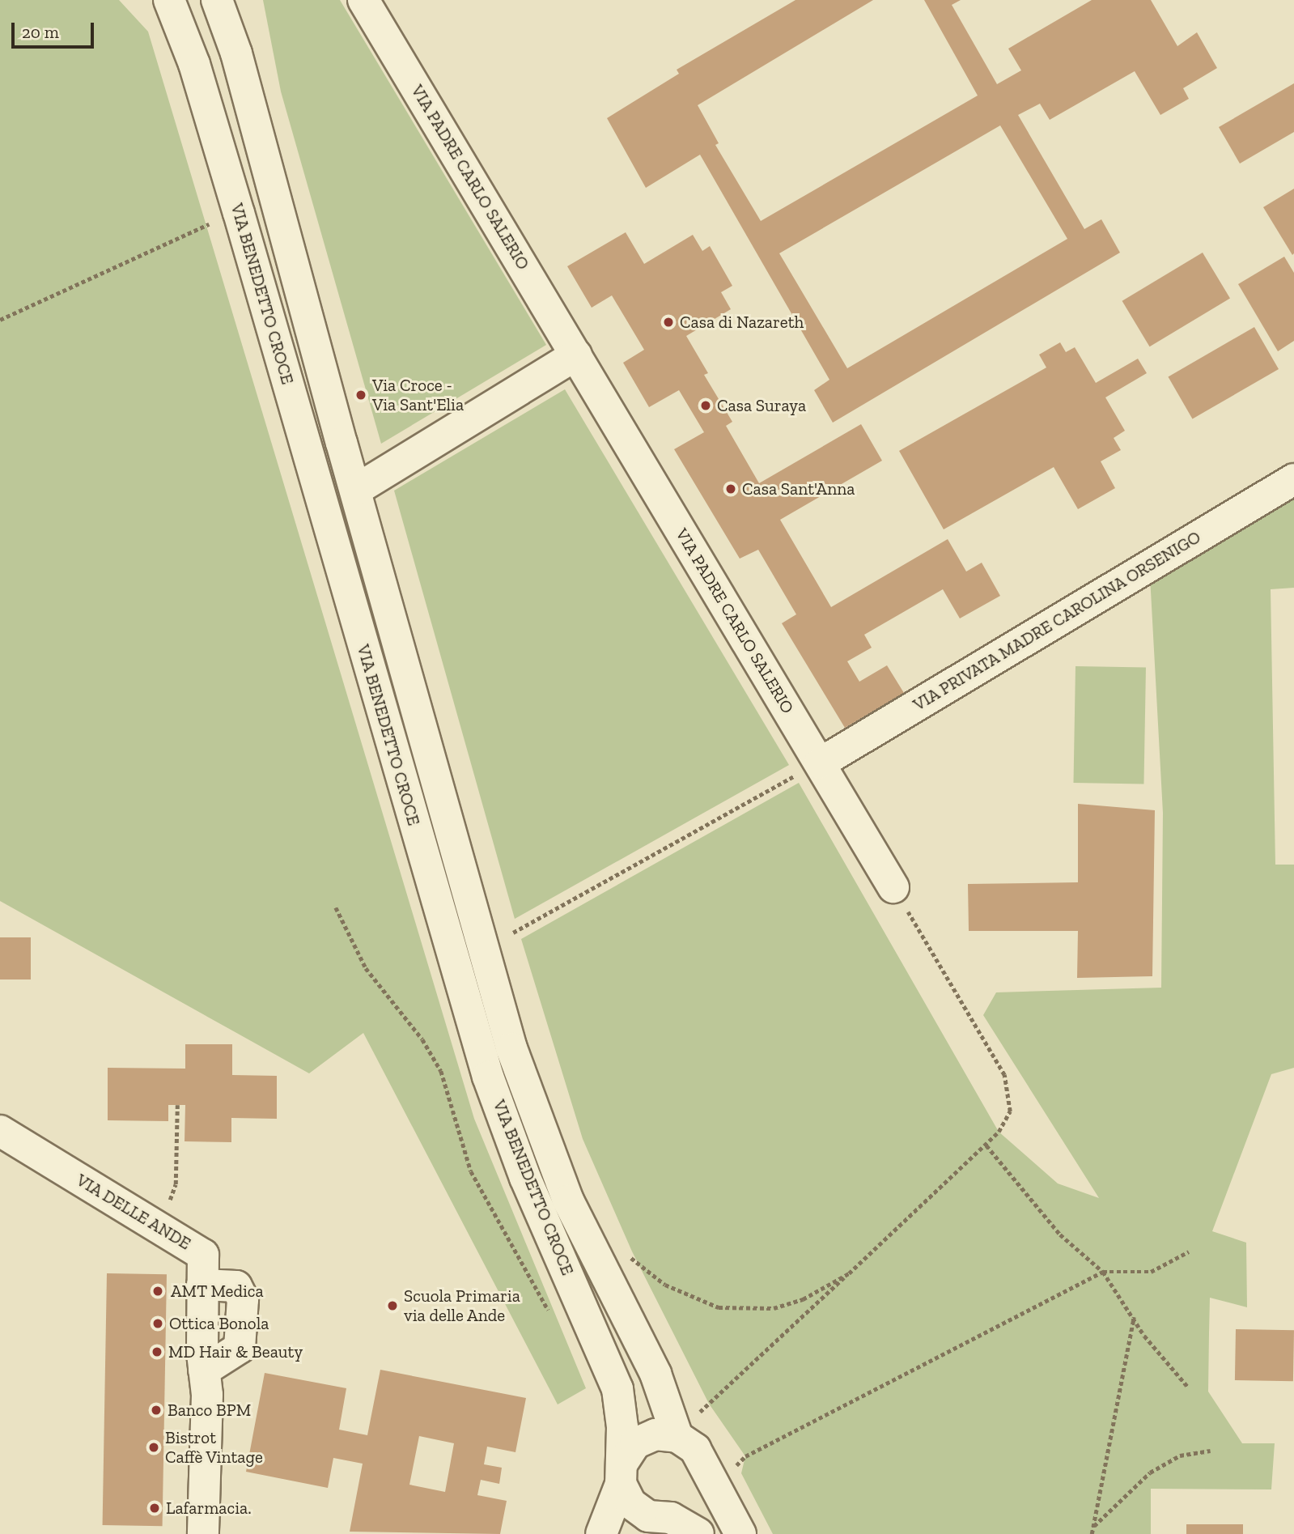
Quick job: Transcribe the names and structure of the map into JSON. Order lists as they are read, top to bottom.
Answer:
{
  "streets": {
    "street": [
      "VIA PADRE CARLO SALERIO",
      "VIA BENEDETTO CROCE",
      "VIA PRIVATA MADRE CAROLINA ORSENIGO",
      "VIA DELLE ANDE"
    ]
  },
  "crossings": [
    ["VIA PADRE CARLO SALERIO", "VIA PRIVATA MADRE CAROLINA ORSENIGO"]
  ],
  "places": [
    "Casa di Nazareth",
    "Via Croce - Via Sant'Elia",
    "Casa Suraya",
    "Casa Sant'Anna",
    "AMT Medica",
    "Scuola Primaria via delle Ande",
    "Ottica Bonola",
    "MD Hair & Beauty",
    "Banco BPM",
    "Bistrot Caffè Vintage",
    "Lafarmacia."
  ],
  "scale_bar": "20 m"
}
